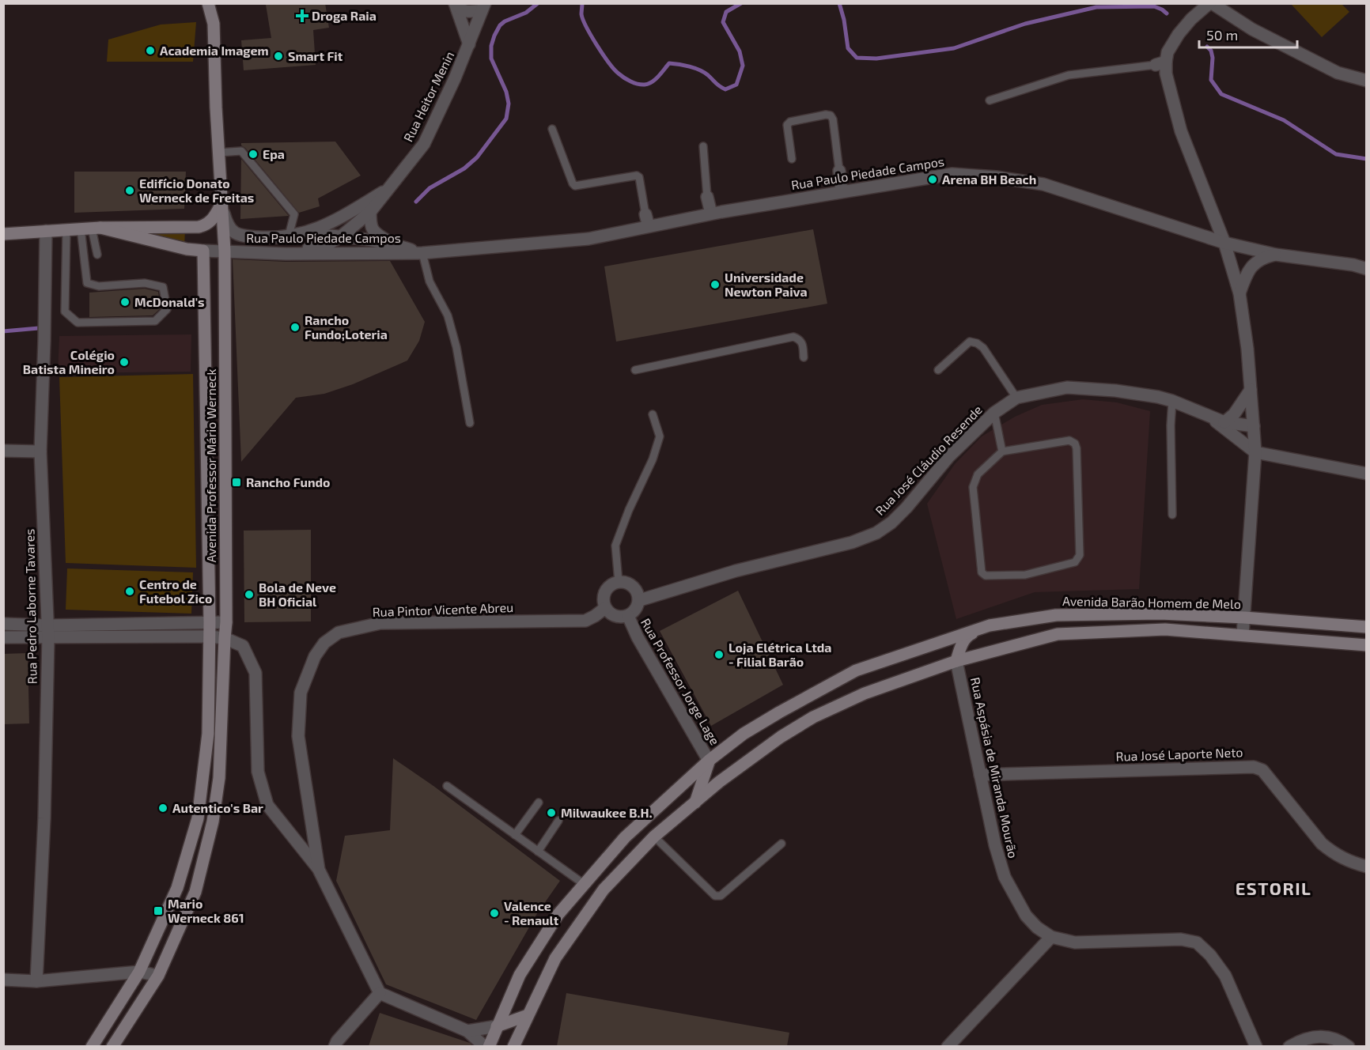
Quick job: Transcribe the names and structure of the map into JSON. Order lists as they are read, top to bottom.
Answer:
{
  "streets": {
    "main road": ["Avenida Professor Mário Werneck", "Avenida Barão Homem de Melo"],
    "street": [
      "Rua Heitor Menin",
      "Rua Paulo Piedade Campos",
      "Rua José Cláudio Resende",
      "Rua Pedro Laborne Tavares",
      "Rua Pintor Vicente Abreu",
      "Rua Professor Jorge Lage",
      "Rua José Laporte Neto",
      "Rua Aspásia de Miranda Mourão"
    ]
  },
  "crossings": [
    ["Rua Heitor Menin", "Rua Paulo Piedade Campos"],
    ["Rua Heitor Menin", "Avenida Professor Mário Werneck"],
    ["Rua Paulo Piedade Campos", "Avenida Professor Mário Werneck"],
    ["Rua José Cláudio Resende", "Rua Pintor Vicente Abreu"],
    ["Rua José Cláudio Resende", "Rua Professor Jorge Lage"],
    ["Avenida Barão Homem de Melo", "Rua Professor Jorge Lage"],
    ["Avenida Barão Homem de Melo", "Rua Aspásia de Miranda Mourão"],
    ["Rua Pintor Vicente Abreu", "Rua Professor Jorge Lage"],
    ["Rua José Laporte Neto", "Rua Aspásia de Miranda Mourão"]
  ],
  "districts": ["ESTORIL"],
  "places": {
    "health": ["Droga Raia"],
    "other": [
      "Academia Imagem",
      "Smart Fit",
      "Epa",
      "Arena BH Beach",
      "Edifício Donato Werneck de Freitas",
      "Universidade Newton Paiva",
      "McDonald's",
      "Rancho Fundo;Loteria",
      "Colégio Batista Mineiro",
      "Centro de Futebol Zico",
      "Bola de Neve BH Oficial",
      "Loja Elétrica Ltda - Filial Barão",
      "Autentico's Bar",
      "Milwaukee B.H.",
      "Valence - Renault"
    ],
    "transit": ["Rancho Fundo", "Mario Werneck 861"]
  },
  "scale_bar": "50 m"
}
